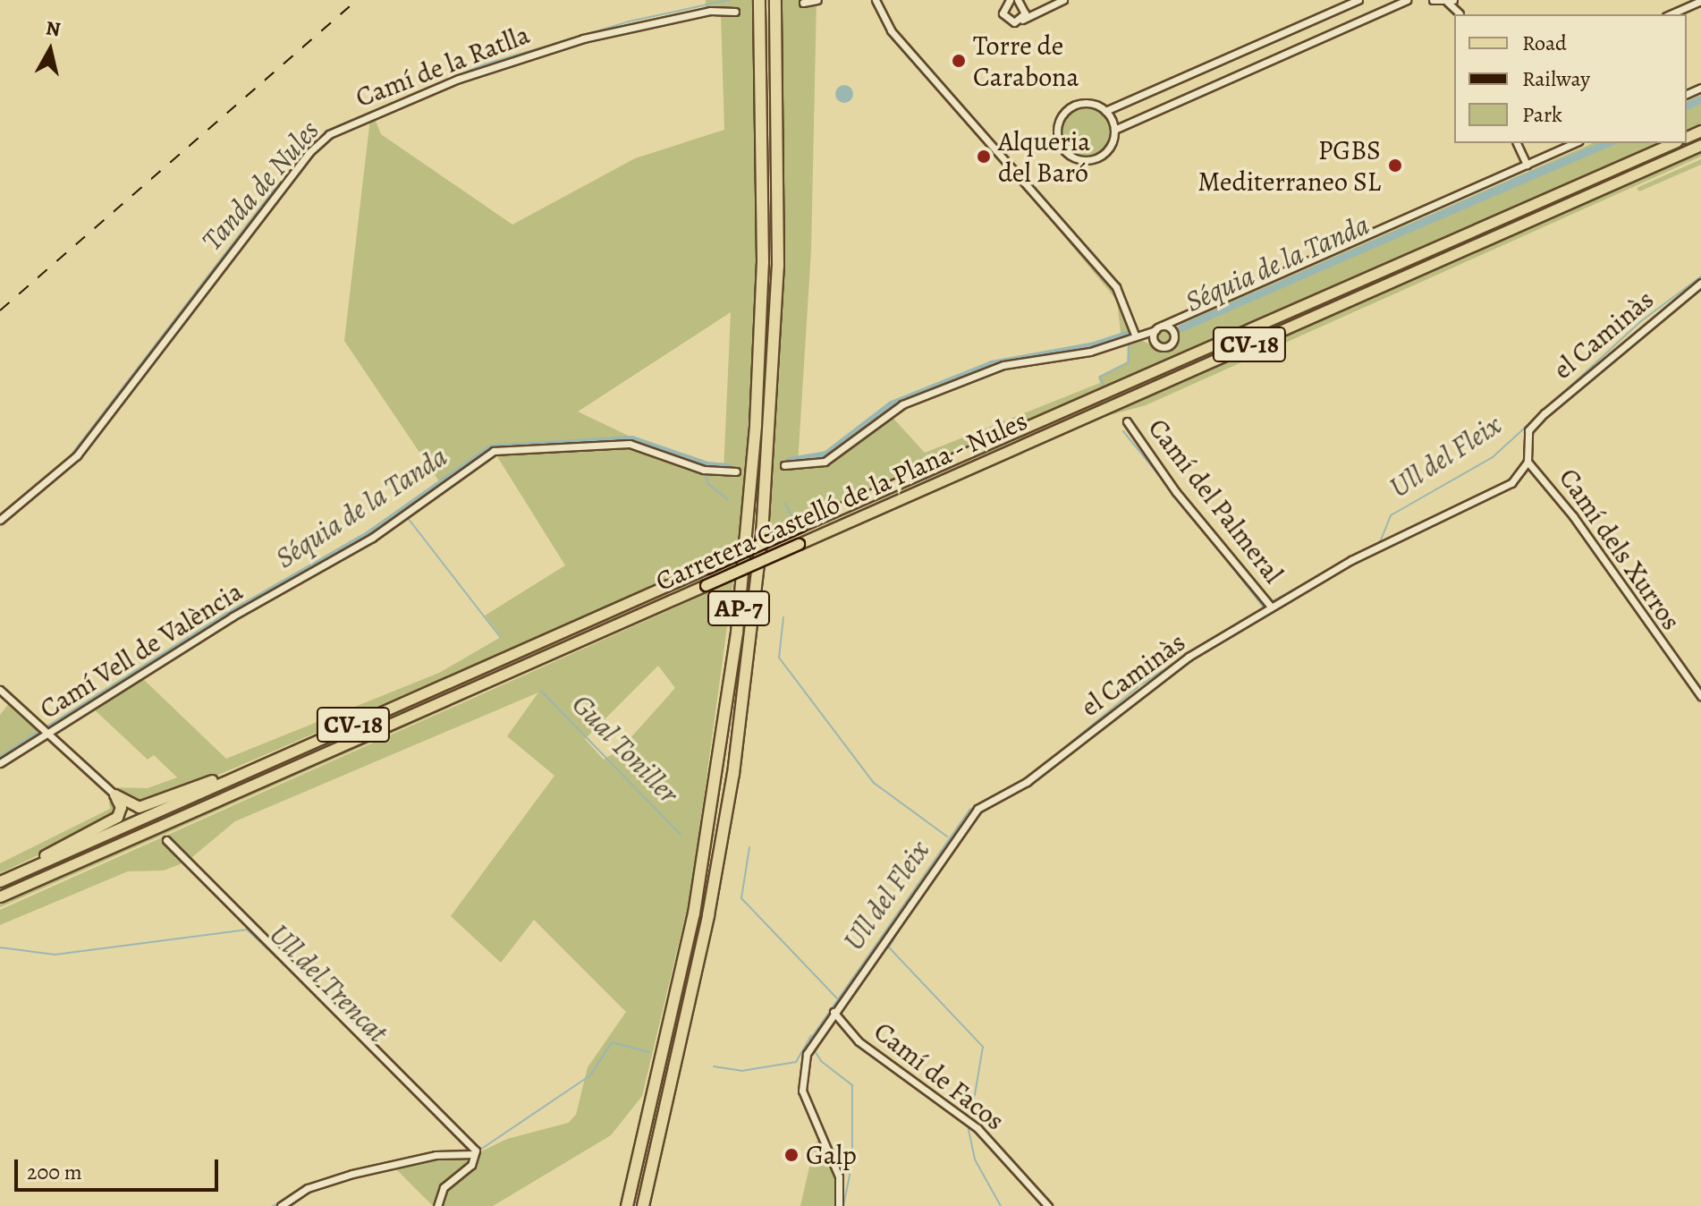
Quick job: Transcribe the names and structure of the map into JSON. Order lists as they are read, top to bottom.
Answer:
{
  "streets": {
    "highway": ["AP-7"],
    "main road": ["CV-18", "Carretera Castelló de la Plana - Nules"],
    "street": [
      "Camí de la Ratlla",
      "el Caminàs",
      "Camí del Palmeral",
      "Camí dels Xurros",
      "Camí Vell de València",
      "Camí de Facos"
    ]
  },
  "crossings": [
    ["el Caminàs", "Camí del Palmeral"],
    ["el Caminàs", "Camí dels Xurros"],
    ["el Caminàs", "Camí de Facos"],
    ["CV-18", "Carretera Castelló de la Plana - Nules"]
  ],
  "water": [
    "Tanda de Nules",
    "Séquia de la Tanda",
    "Ull del Fleix",
    "Gual Toniller",
    "Ull del Trencat"
  ],
  "places": [
    "Torre de Carabona",
    "Alqueria del Baró",
    "PGBS Mediterraneo SL",
    "Galp"
  ],
  "legend": ["Road", "Railway", "Park"],
  "scale_bar": "200 m",
  "north": "top"
}
